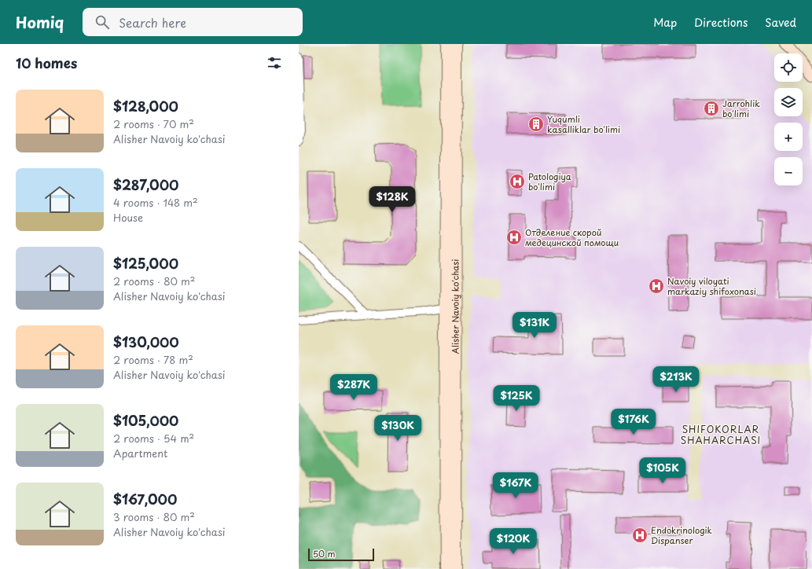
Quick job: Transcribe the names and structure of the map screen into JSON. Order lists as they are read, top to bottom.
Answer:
{
  "streets": {
    "main road": ["Alisher Navoiy ko'chasi"]
  },
  "districts": ["SHIFOKORLAR SHAHARCHASI"],
  "places": {
    "building": ["Jarrohlik bo'limi", "Yuqumli kasalliklar bo'limi"],
    "hospital": [
      "Patologiya bo'limi",
      "Отделение скорой медецинской помощи",
      "Navoiy viloyati markaziy shifoxonasi",
      "Endokrinologik Dispanser"
    ]
  },
  "scale_bar": "50 m",
  "page": {
    "header": "Homiq",
    "search": "Search here",
    "nav": ["Map", "Directions", "Saved"],
    "heading": "10 homes",
    "map_buttons": ["+", "−"],
    "list": [
      {
        "name": "$128,000",
        "note": "2 rooms · 70 m² · Alisher Navoiy ko'chasi"
      },
      {
        "name": "$287,000",
        "note": "4 rooms · 148 m² · House"
      },
      {
        "name": "$125,000",
        "note": "2 rooms · 80 m² · Alisher Navoiy ko'chasi"
      },
      {
        "name": "$130,000",
        "note": "2 rooms · 78 m² · Alisher Navoiy ko'chasi"
      },
      {
        "name": "$105,000",
        "note": "2 rooms · 54 m² · Apartment"
      },
      {
        "name": "$167,000",
        "note": "3 rooms · 80 m² · Alisher Navoiy ko'chasi"
      }
    ],
    "price": [
      "$128K",
      "$131K",
      "$213K",
      "$287K",
      "$125K",
      "$176K",
      "$130K",
      "$105K",
      "$167K",
      "$120K"
    ],
    "scale": "50 m"
  }
}
